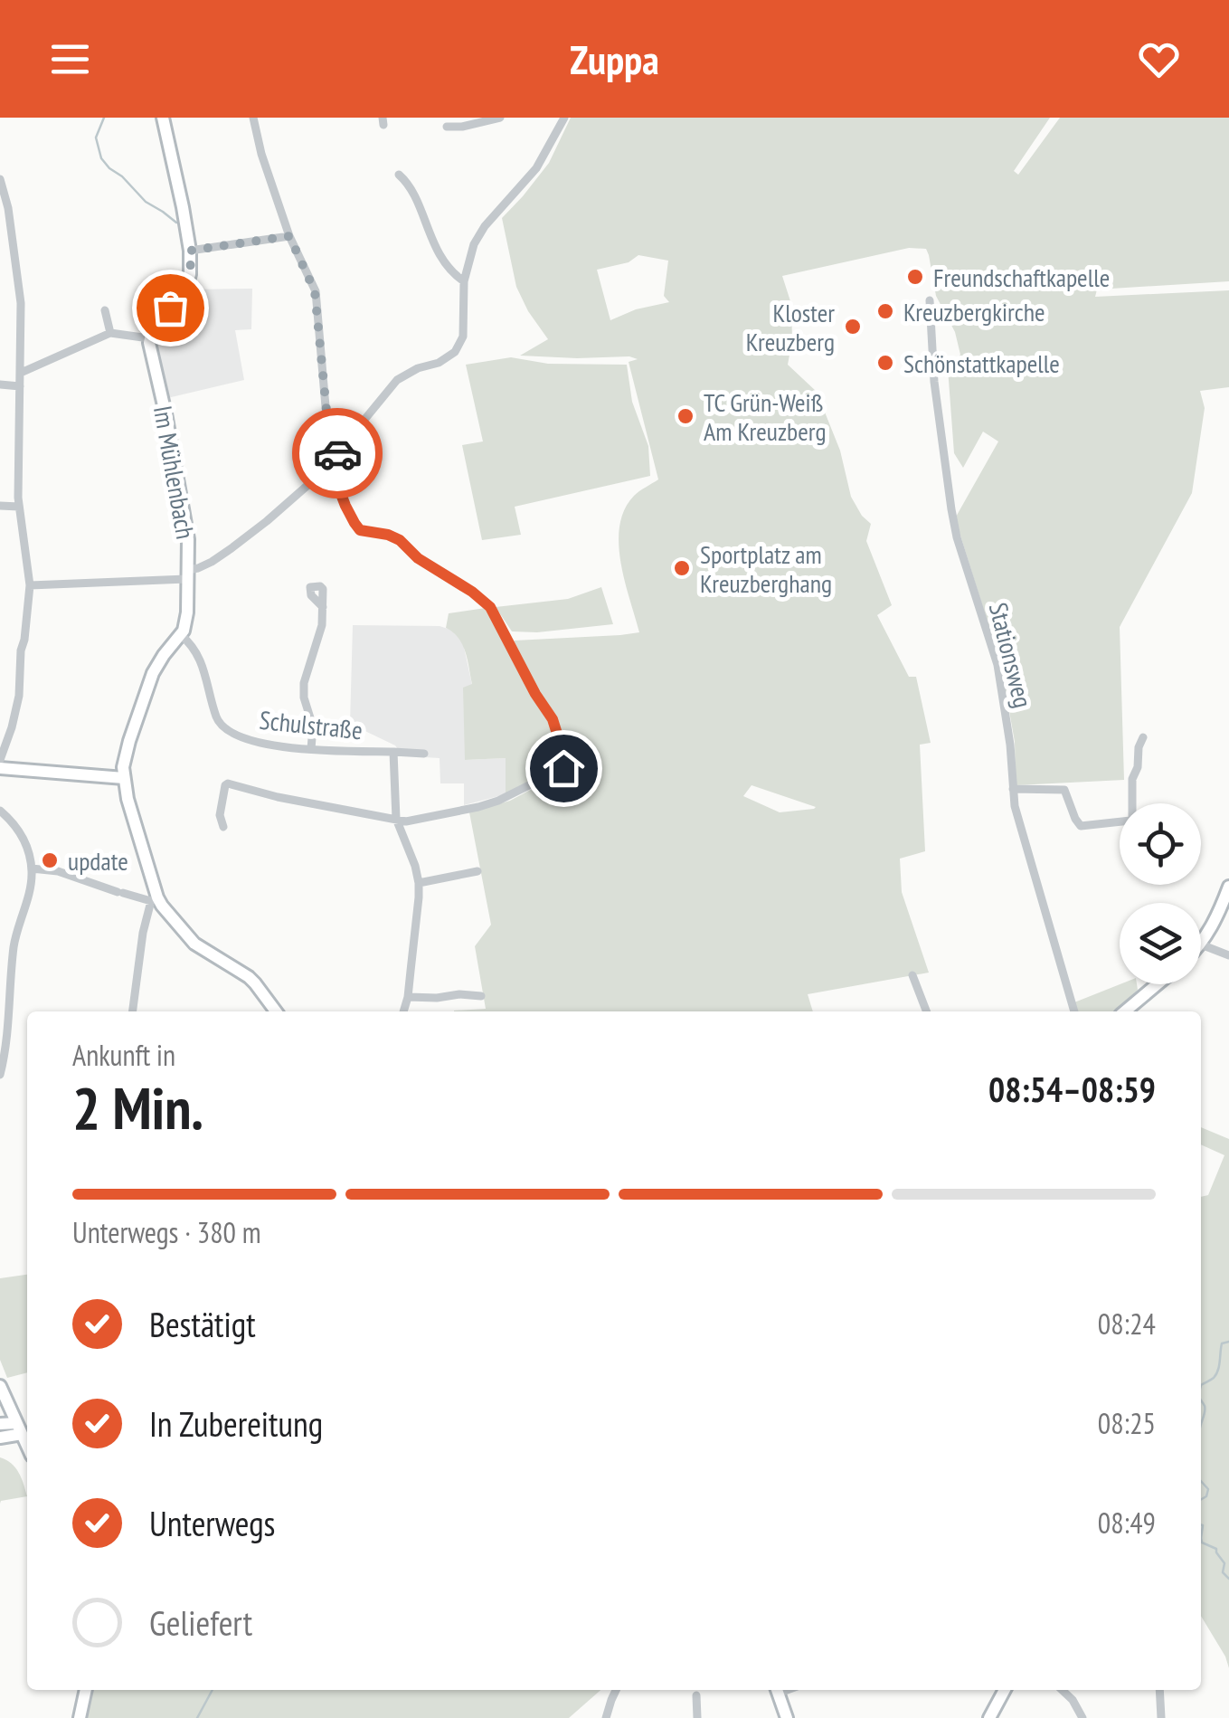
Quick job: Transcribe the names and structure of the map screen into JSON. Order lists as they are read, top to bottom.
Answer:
{
  "streets": {
    "street": ["Im Mühlenbach", "Stationsweg", "Schulstraße"]
  },
  "crossings": [
    ["Im Mühlenbach", "Schulstraße"]
  ],
  "places": [
    "Freundschaftkapelle",
    "Kreuzbergkirche",
    "Kloster Kreuzberg",
    "Schönstattkapelle",
    "TC Grün-Weiß Am Kreuzberg",
    "Sportplatz am Kreuzberghang",
    "update"
  ],
  "page": {
    "header": "Zuppa",
    "heading": ["2 Min.", "Ankunft in", "08:54–08:59"],
    "bar": "Unterwegs · 380 m",
    "list": [
      ["Bestätigt", "08:24"],
      ["In Zubereitung", "08:25"],
      ["Unterwegs", "08:49"],
      "Geliefert"
    ]
  }
}
